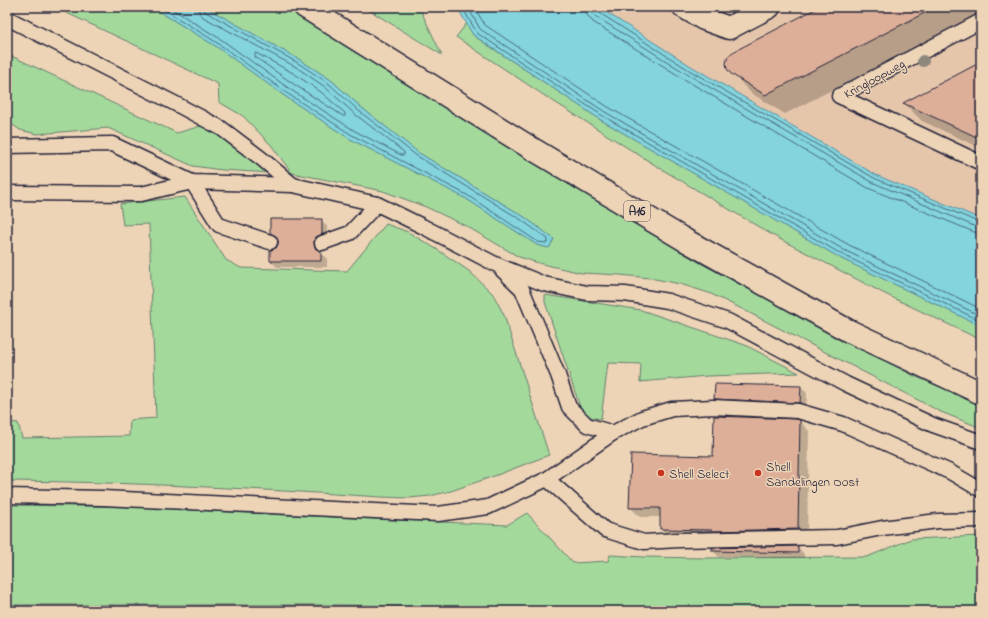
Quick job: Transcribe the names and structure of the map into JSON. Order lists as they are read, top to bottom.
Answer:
{
  "streets": {
    "main road": ["A16"],
    "lane": ["Kringloopweg"]
  },
  "places": ["Shell Select", "Shell Sandelingen Oost"]
}
